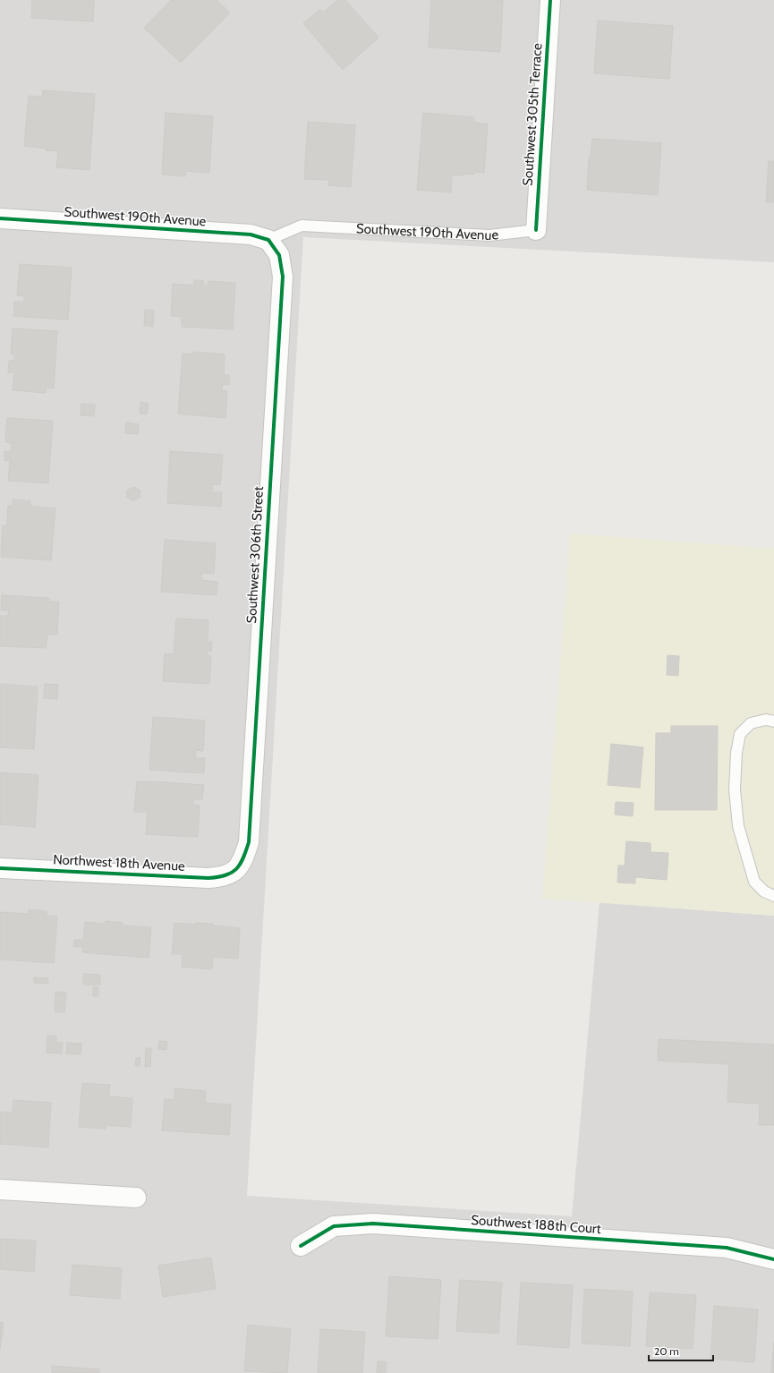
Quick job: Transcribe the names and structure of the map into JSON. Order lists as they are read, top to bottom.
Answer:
{
  "streets": {
    "street": [
      "Southwest 305th Terrace",
      "Southwest 190th Avenue",
      "Southwest 306th Street",
      "Northwest 18th Avenue",
      "Southwest 188th Court"
    ]
  },
  "crossings": [
    ["Southwest 305th Terrace", "Southwest 190th Avenue"],
    ["Southwest 190th Avenue", "Southwest 306th Street"],
    ["Southwest 306th Street", "Northwest 18th Avenue"]
  ],
  "scale_bar": "20 m"
}
